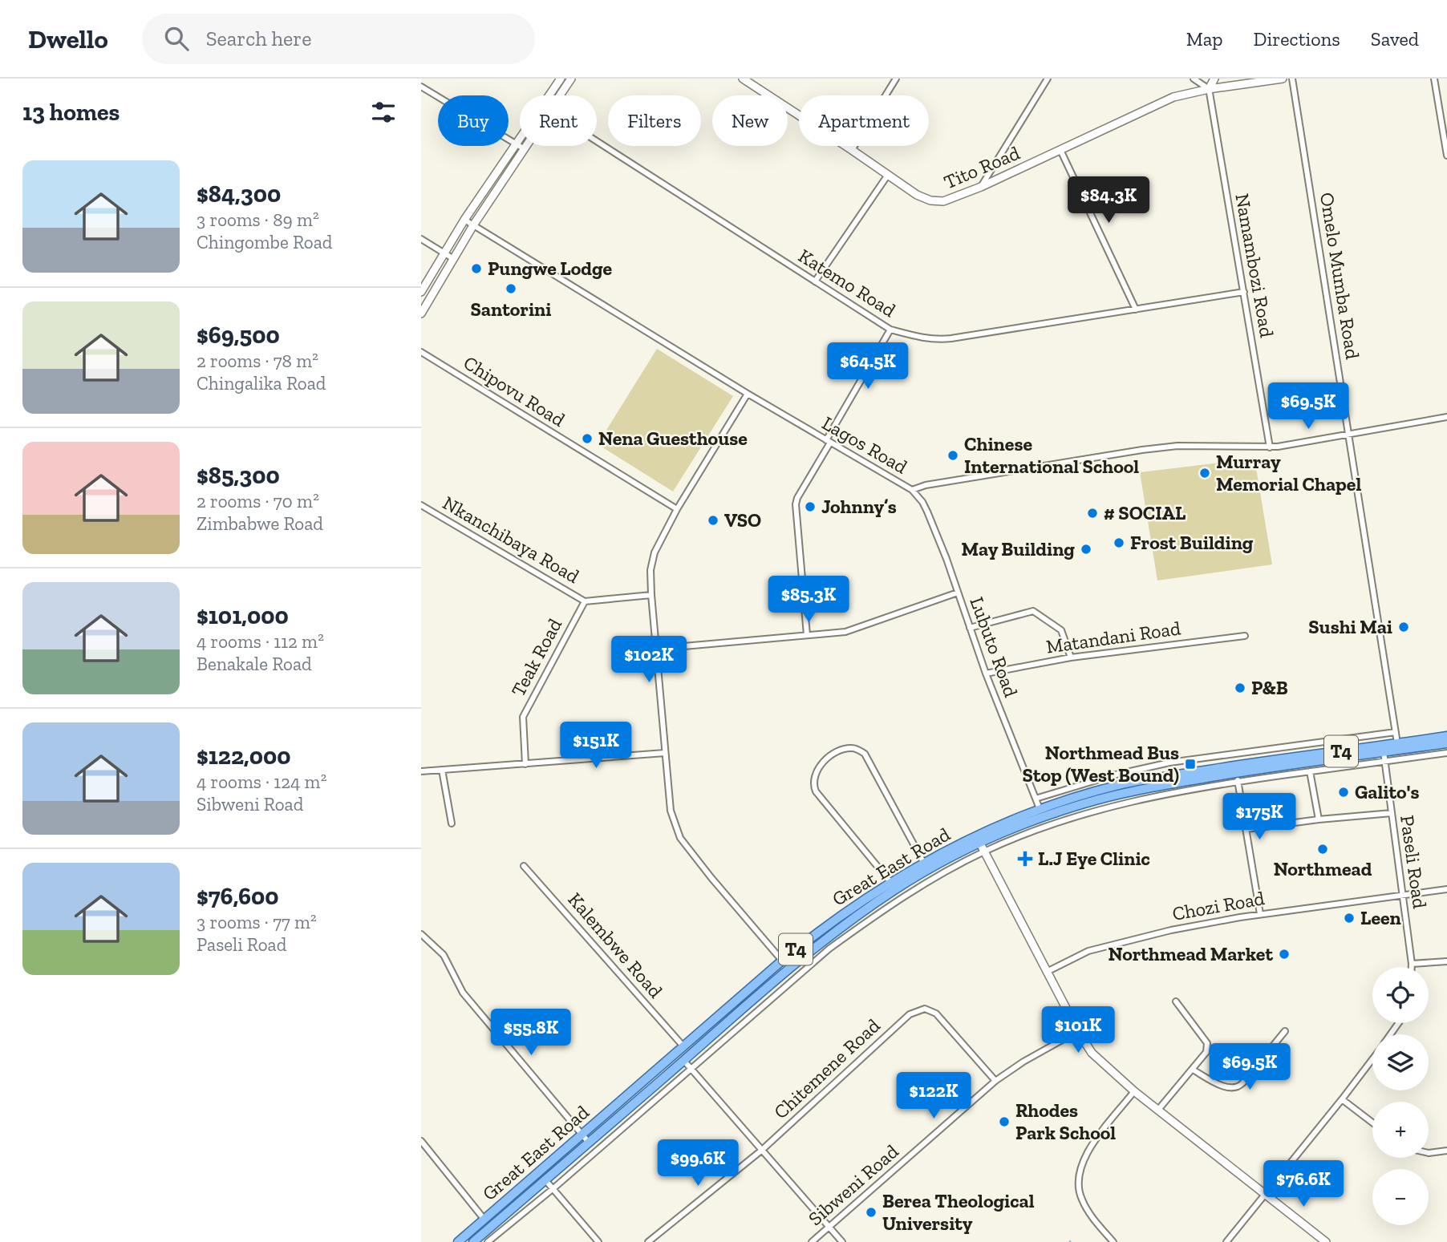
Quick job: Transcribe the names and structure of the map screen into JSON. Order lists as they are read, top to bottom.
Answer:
{
  "streets": {
    "main road": ["Tito Road", "T4", "Great East Road"],
    "street": [
      "Namambozi Road",
      "Omelo Mumba Road",
      "Katemo Road",
      "Chipovu Road",
      "Lagos Road",
      "Nkanchibaya Road",
      "Matandani Road",
      "Lubuto Road",
      "Teak Road",
      "Paseli Road",
      "Chozi Road",
      "Kalembwe Road",
      "Chitemene Road",
      "Sibweni Road"
    ]
  },
  "crossings": [
    ["Tito Road", "Namambozi Road"],
    ["Namambozi Road", "Katemo Road"],
    ["Namambozi Road", "Lagos Road"],
    ["Omelo Mumba Road", "Lagos Road"],
    ["Omelo Mumba Road", "Great East Road"],
    ["Lagos Road", "Lubuto Road"],
    ["Nkanchibaya Road", "Teak Road"],
    ["Matandani Road", "Lubuto Road"],
    ["Lubuto Road", "Great East Road"],
    ["Paseli Road", "Great East Road"],
    ["Paseli Road", "Chozi Road"],
    ["Great East Road", "Kalembwe Road"],
    ["Chitemene Road", "Sibweni Road"]
  ],
  "places": {
    "other": [
      "Pungwe Lodge",
      "Santorini",
      "Nena Guesthouse",
      "Chinese International School",
      "Murray Memorial Chapel",
      "Johnny’s",
      "# SOCIAL",
      "VSO",
      "Frost Building",
      "May Building",
      "Sushi Mai",
      "P&B",
      "Galito's",
      "Northmead",
      "Leen",
      "Northmead Market",
      "Rhodes Park School",
      "Berea Theological University"
    ],
    "transit": ["Northmead Bus Stop (West Bound)"],
    "health": ["L.J Eye Clinic"]
  },
  "page": {
    "header": "Dwello",
    "search": "Search here",
    "nav": ["Map", "Directions", "Saved"],
    "heading": "13 homes",
    "chip": [
      "Buy",
      "Rent",
      "Filters",
      "New",
      "Apartment"
    ],
    "list": [
      {
        "name": "$84,300",
        "note": "3 rooms · 89 m² · Chingombe Road"
      },
      {
        "name": "$69,500",
        "note": "2 rooms · 78 m² · Chingalika Road"
      },
      {
        "name": "$85,300",
        "note": "2 rooms · 70 m² · Zimbabwe Road"
      },
      {
        "name": "$101,000",
        "note": "4 rooms · 112 m² · Benakale Road"
      },
      {
        "name": "$122,000",
        "note": "4 rooms · 124 m² · Sibweni Road"
      },
      {
        "name": "$76,600",
        "note": "3 rooms · 77 m² · Paseli Road"
      }
    ],
    "price": [
      "$84.3K",
      "$64.5K",
      "$69.5K",
      "$85.3K",
      "$102K",
      "$151K",
      "$175K",
      "$101K",
      "$55.8K",
      "$69.5K",
      "$122K",
      "$99.6K",
      "$76.6K"
    ],
    "map_buttons": ["+", "−"]
  }
}
